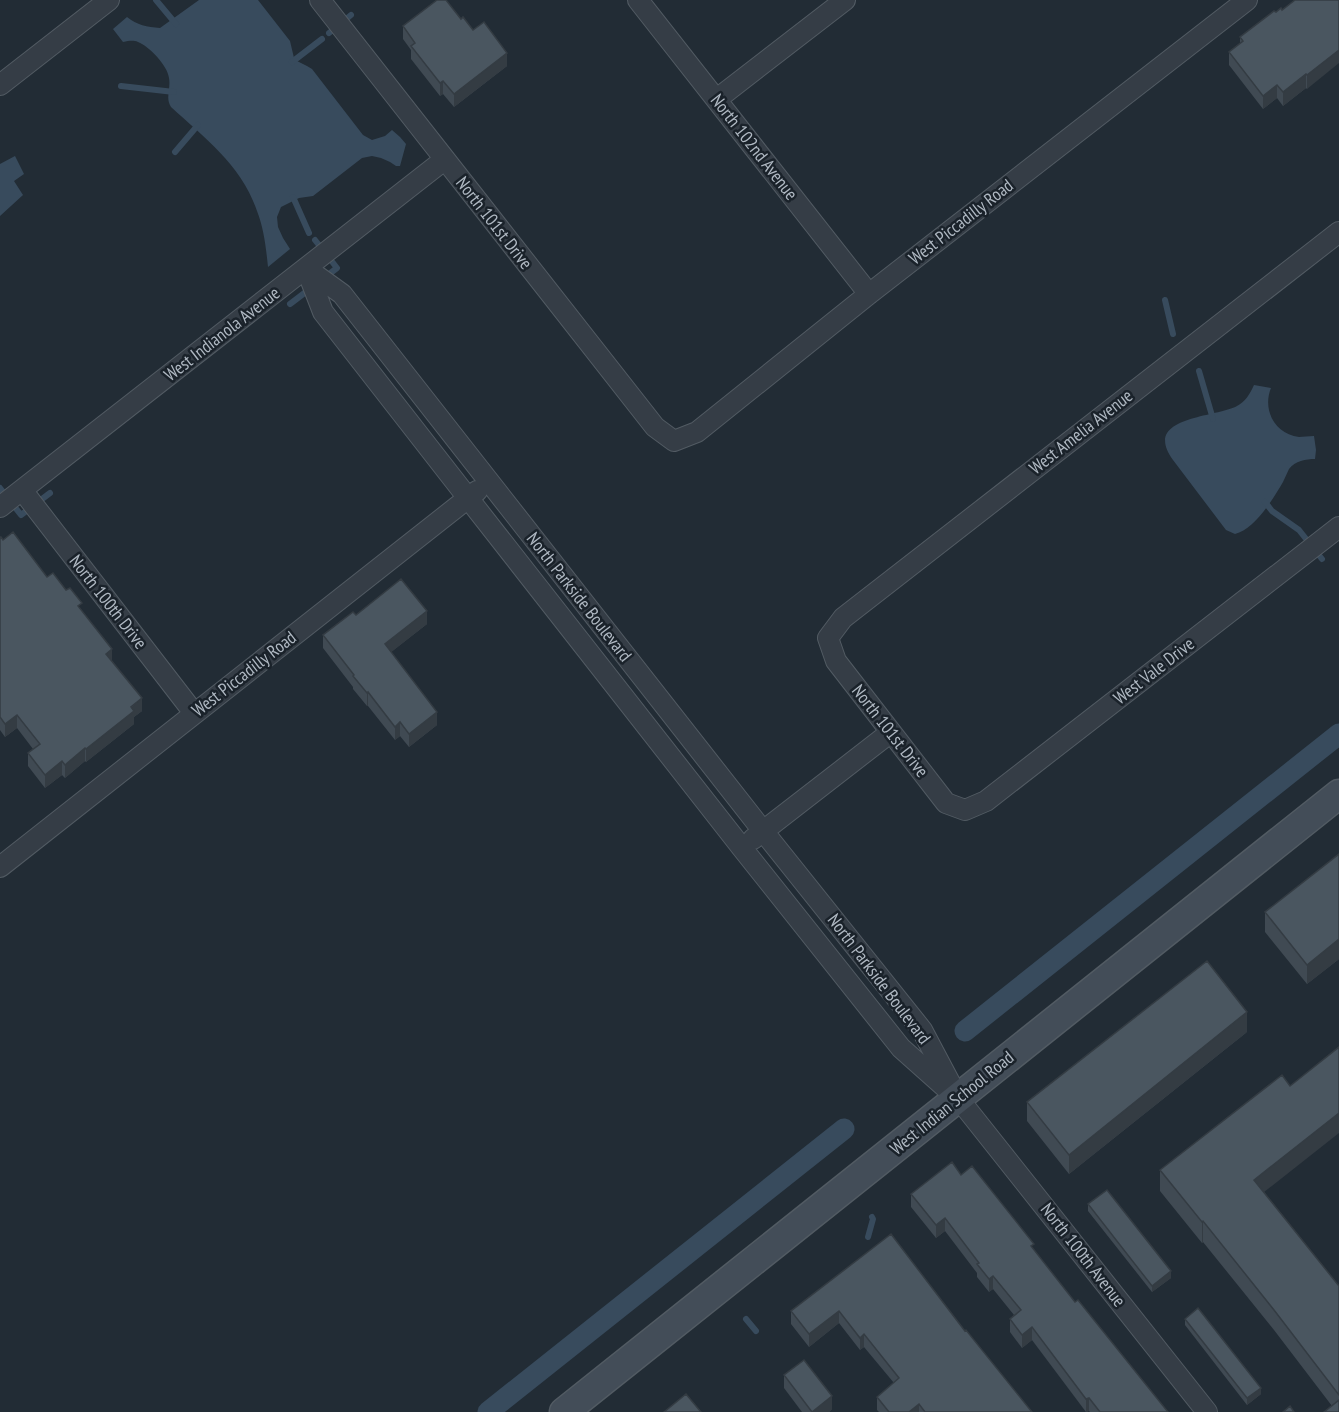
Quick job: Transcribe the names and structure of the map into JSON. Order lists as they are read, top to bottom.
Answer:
{
  "streets": {
    "main road": ["West Indian School Road"],
    "street": [
      "North 102nd Avenue",
      "West Piccadilly Road",
      "North 101st Drive",
      "West Indianola Avenue",
      "West Amelia Avenue",
      "North Parkside Boulevard",
      "North 100th Drive",
      "West Vale Drive",
      "North 100th Avenue"
    ]
  },
  "crossings": [
    ["North 102nd Avenue", "West Piccadilly Road"],
    ["West Piccadilly Road", "North 101st Drive"],
    ["West Piccadilly Road", "North Parkside Boulevard"],
    ["West Piccadilly Road", "North 100th Drive"],
    ["North 101st Drive", "West Indianola Avenue"],
    ["North 101st Drive", "West Amelia Avenue"],
    ["North 101st Drive", "West Vale Drive"],
    ["West Indianola Avenue", "North Parkside Boulevard"],
    ["West Indianola Avenue", "North 100th Drive"],
    ["North Parkside Boulevard", "West Indian School Road"],
    ["North Parkside Boulevard", "North 100th Avenue"],
    ["West Indian School Road", "North 100th Avenue"]
  ]
}
